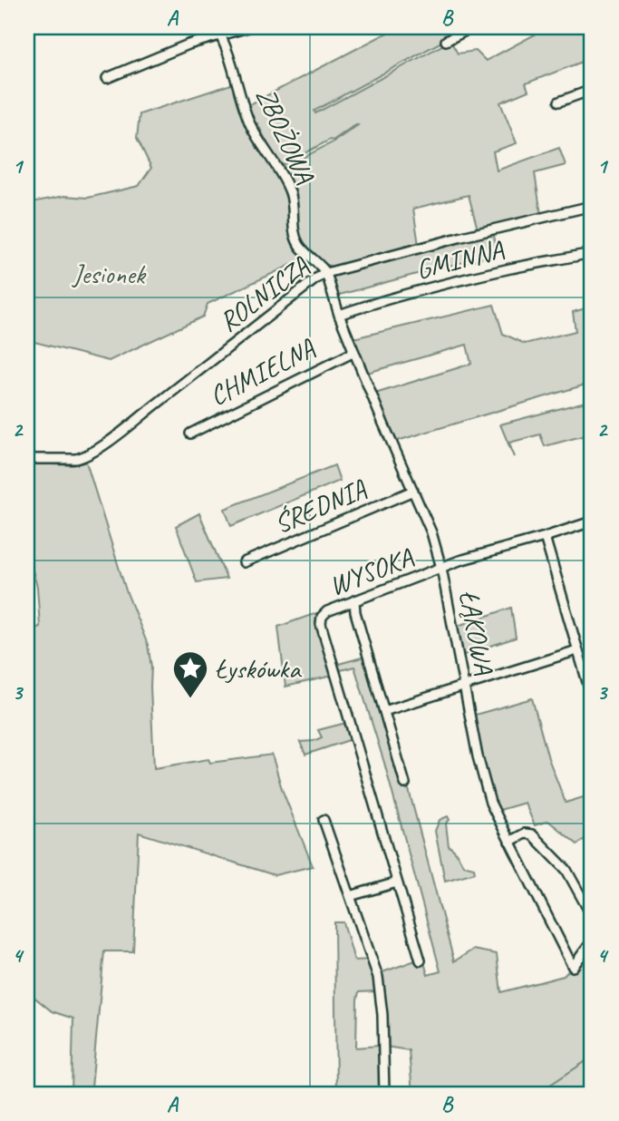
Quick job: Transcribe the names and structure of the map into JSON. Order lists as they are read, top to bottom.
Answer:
{
  "streets": {
    "street": [
      "ZBOŻOWA",
      "GMINNA",
      "ROLNICZA",
      "CHMIELNA",
      "ŚREDNIA",
      "WYSOKA",
      "ŁĄKOWA"
    ]
  },
  "crossings": [
    ["ZBOŻOWA", "ROLNICZA"],
    ["ZBOŻOWA", "ŁĄKOWA"],
    ["GMINNA", "ŁĄKOWA"],
    ["ROLNICZA", "ŁĄKOWA"],
    ["CHMIELNA", "ŁĄKOWA"],
    ["ŚREDNIA", "ŁĄKOWA"],
    ["WYSOKA", "ŁĄKOWA"]
  ],
  "parks": ["Jesionek"],
  "places": {
    "place": ["Łyskówka"]
  },
  "grid": {
    "columns": ["A", "B"],
    "rows": [
      "1",
      "2",
      "3",
      "4"
    ]
  }
}
